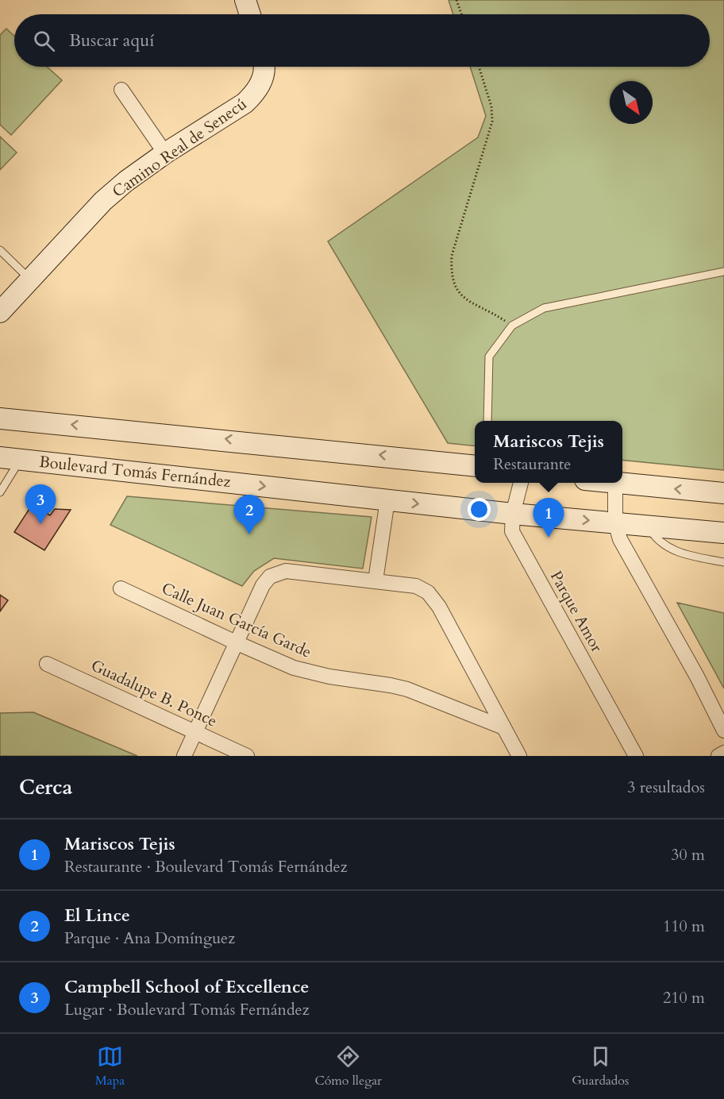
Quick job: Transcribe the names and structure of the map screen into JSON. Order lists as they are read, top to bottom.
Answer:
{
  "streets": {
    "main road": ["Camino Real de Senecú", "Boulevard Tomás Fernández"],
    "street": ["Parque Amor", "Calle Juan García Garde", "Guadalupe B. Ponce"]
  },
  "crossings": [
    ["Boulevard Tomás Fernández", "Parque Amor"]
  ],
  "north": "bottom right",
  "page": {
    "search": "Buscar aquí",
    "popup": ["Mariscos Tejis", "Restaurante"],
    "pins": ["3", "2", "1"],
    "heading": ["Cerca", "3 resultados"],
    "list": [
      {
        "mark": "1",
        "name": "Mariscos Tejis",
        "note": "Restaurante · Boulevard Tomás Fernández",
        "value": "30 m"
      },
      {
        "mark": "2",
        "name": "El Lince",
        "note": "Parque · Ana Domínguez",
        "value": "110 m"
      },
      {
        "mark": "3",
        "name": "Campbell School of Excellence",
        "note": "Lugar · Boulevard Tomás Fernández",
        "value": "210 m"
      }
    ],
    "nav": ["Mapa", "Cómo llegar", "Guardados"]
  }
}
